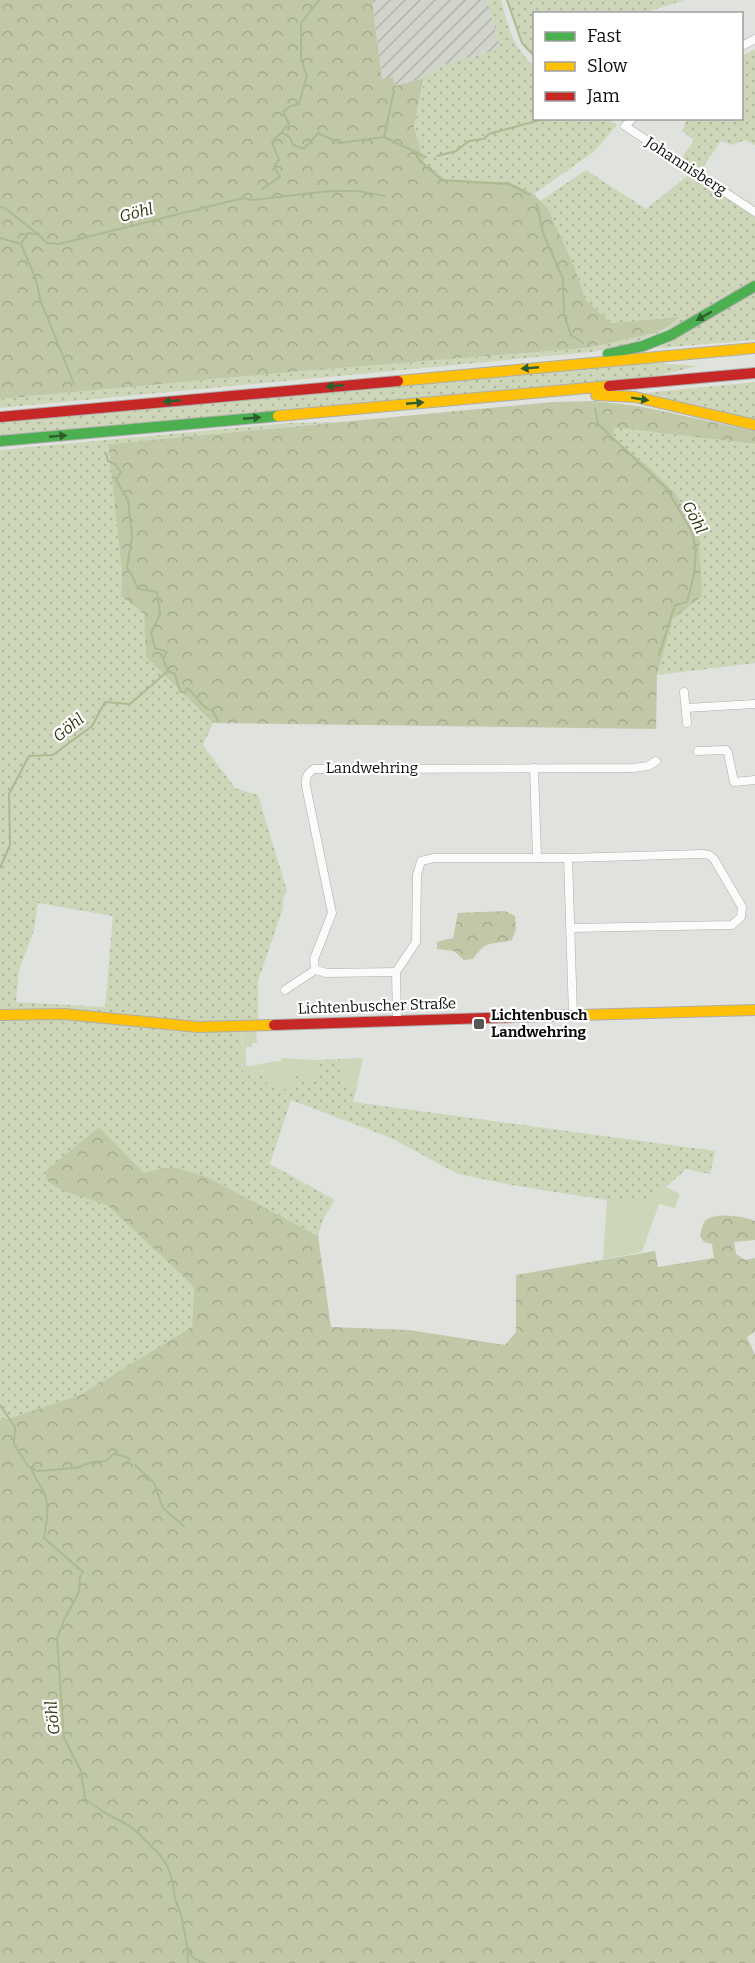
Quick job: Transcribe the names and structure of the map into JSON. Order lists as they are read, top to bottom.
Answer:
{
  "streets": {
    "main road": ["Lichtenbuscher Straße"],
    "street": ["Johannisberg", "Landwehring"]
  },
  "water": ["Göhl"],
  "places": {
    "transit": ["Lichtenbusch Landwehring"]
  },
  "legend": ["Fast", "Slow", "Jam"]
}
